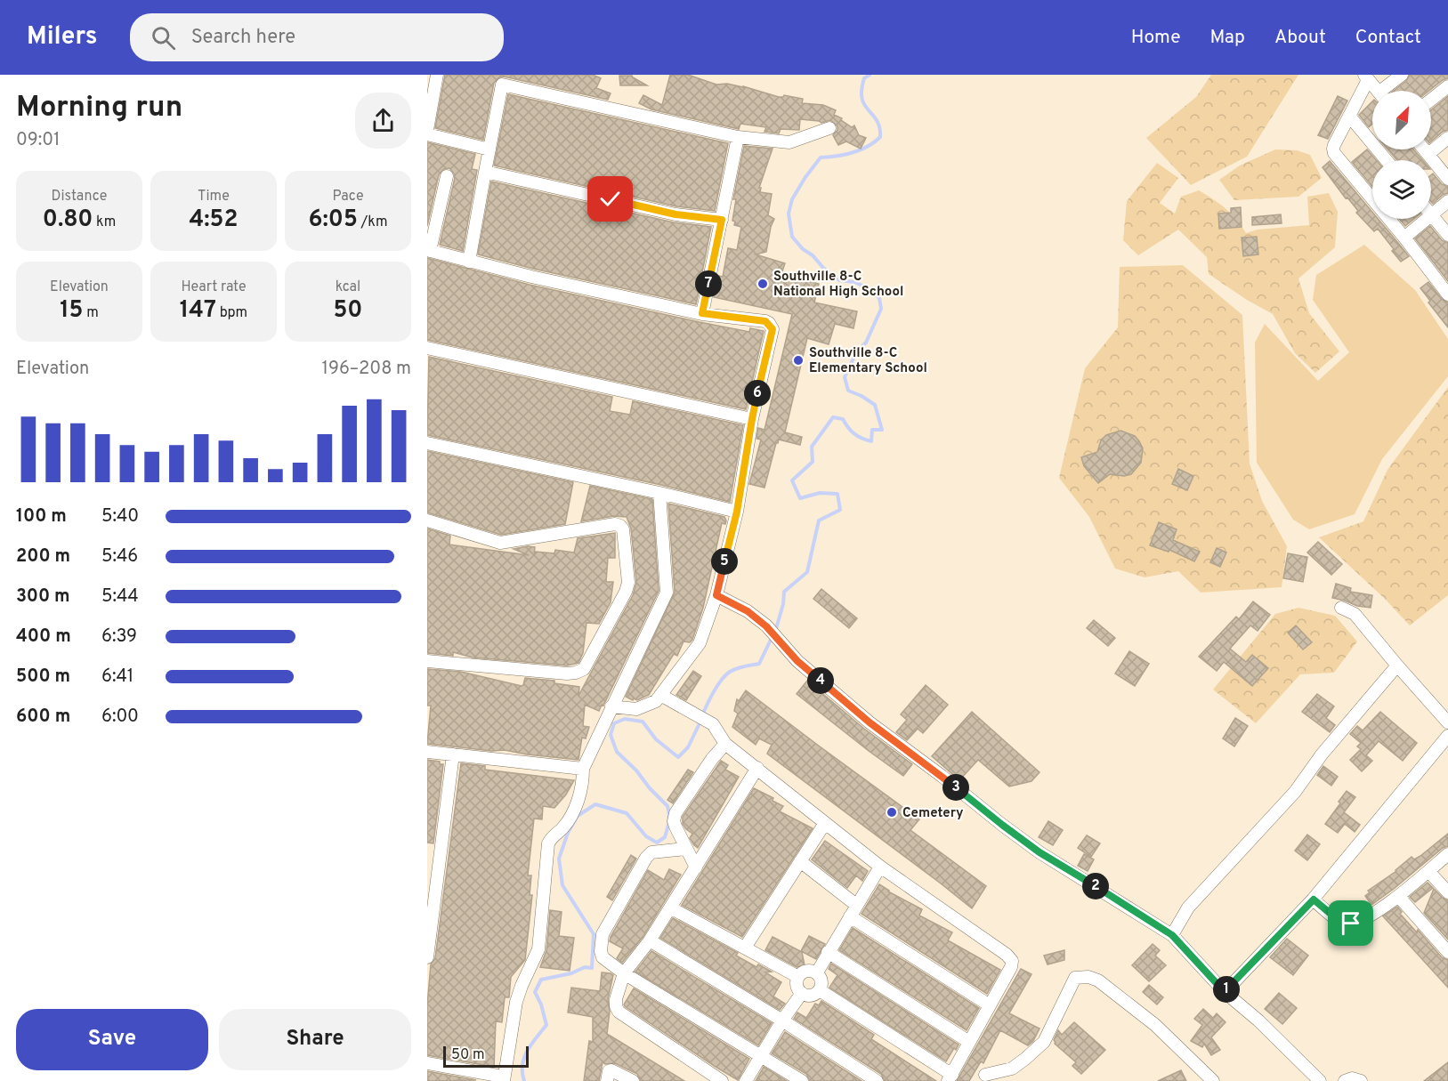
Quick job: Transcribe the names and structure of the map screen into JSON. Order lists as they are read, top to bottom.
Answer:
{
  "places": ["Southville 8-C National High School", "Southville 8-C Elementary School", "Cemetery"],
  "scale_bar": "50 m",
  "north": "top right",
  "page": {
    "header": "Milers",
    "search": "Search here",
    "nav": [
      "Home",
      "Map",
      "About",
      "Contact"
    ],
    "heading": ["Morning run", "09:01"],
    "stats": [
      ["Distance", "0.80 km"],
      ["Time", "4:52"],
      ["Pace", "6:05 /km"],
      ["Elevation", "15 m"],
      ["Heart rate", "147 bpm"],
      ["kcal", "50"]
    ],
    "pins": [
      "7",
      "6",
      "5",
      "4",
      "3",
      "2",
      "1"
    ],
    "chart": ["Elevation", "196–208 m"],
    "list": [
      {
        "name": "100 m",
        "note": "5:40"
      },
      {
        "name": "200 m",
        "note": "5:46"
      },
      {
        "name": "300 m",
        "note": "5:44"
      },
      {
        "name": "400 m",
        "note": "6:39"
      },
      {
        "name": "500 m",
        "note": "6:41"
      },
      {
        "name": "600 m",
        "note": "6:00"
      }
    ],
    "buttons": ["Save", "Share"],
    "scale": "50 m"
  }
}
